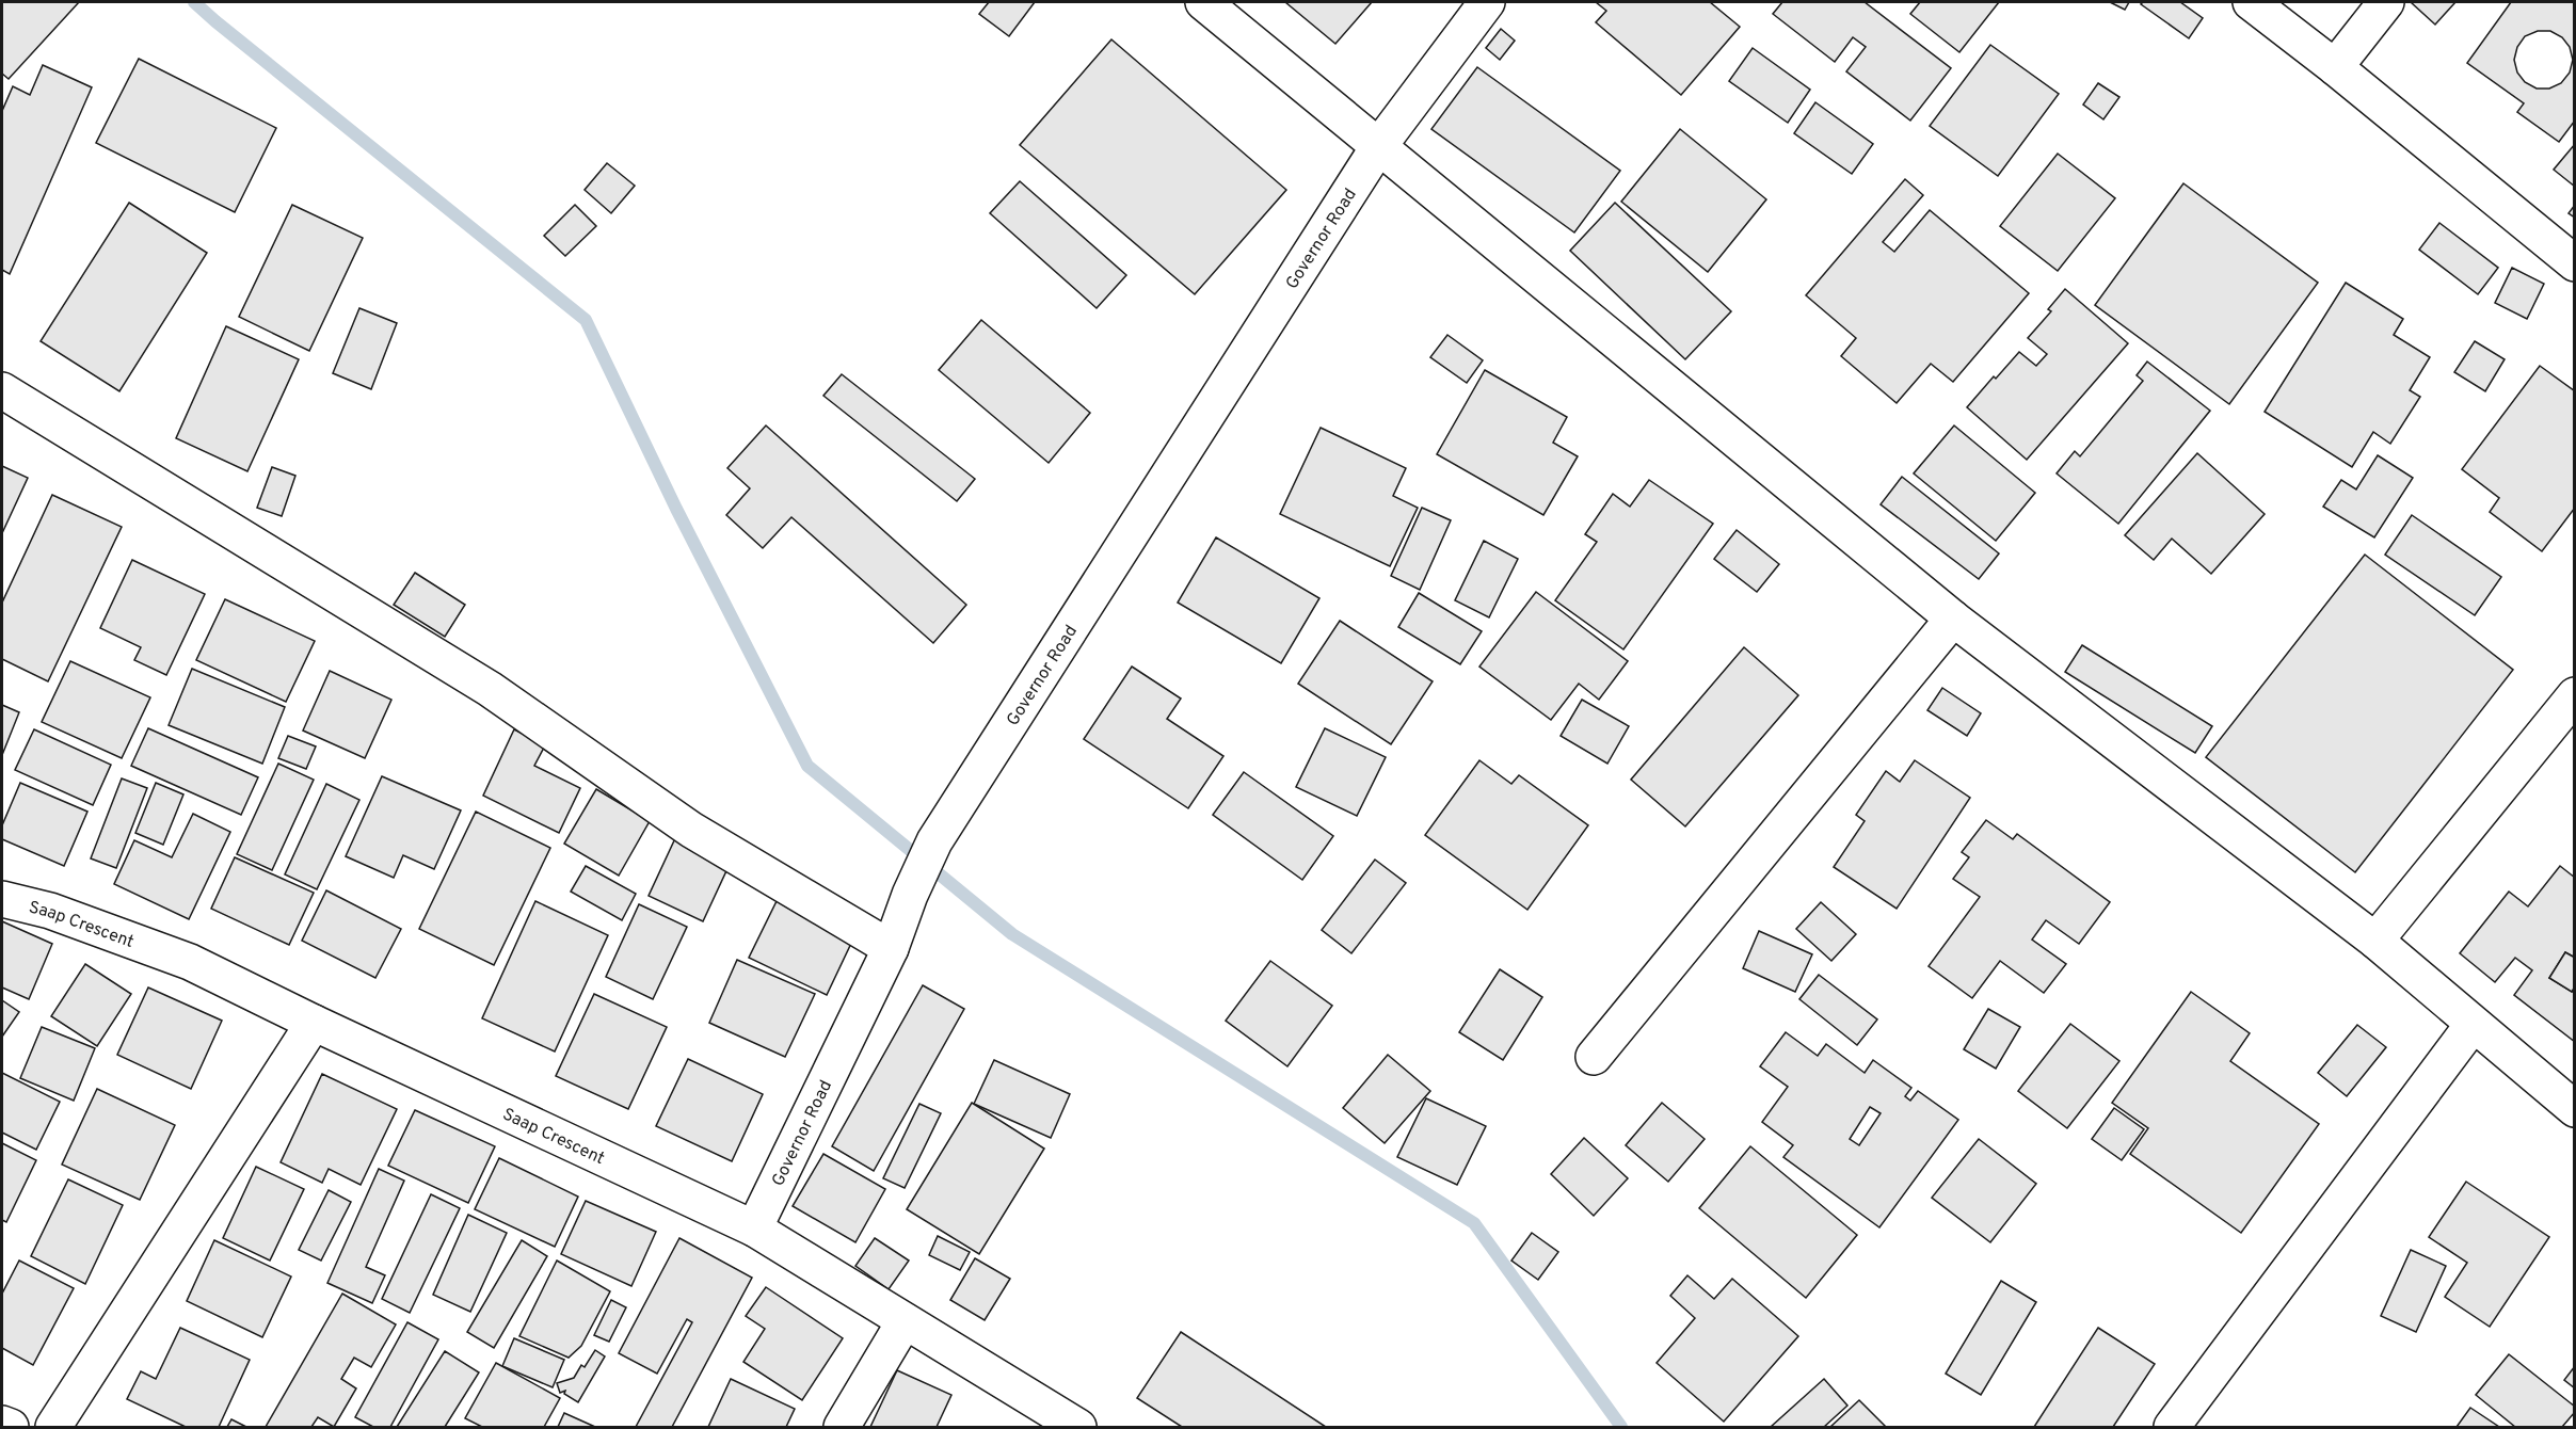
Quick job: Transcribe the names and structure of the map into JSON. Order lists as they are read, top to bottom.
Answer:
{
  "streets": {
    "street": ["Governor Road", "Saap Crescent"]
  },
  "crossings": [
    ["Governor Road", "Saap Crescent"]
  ]
}
